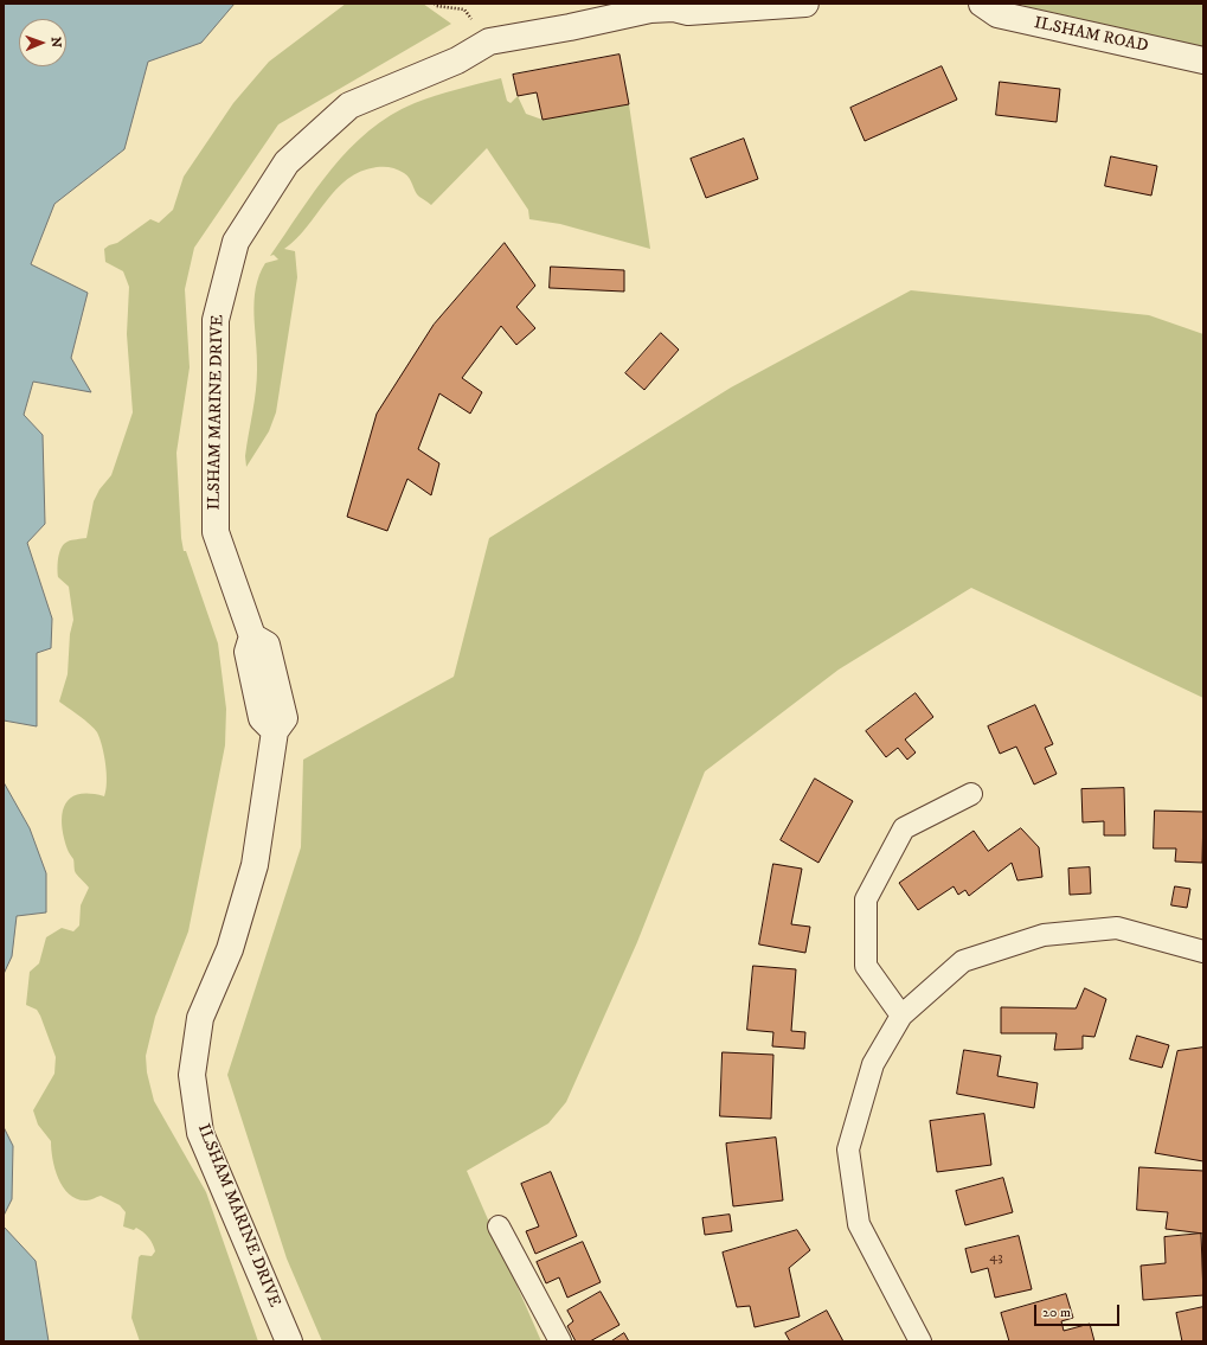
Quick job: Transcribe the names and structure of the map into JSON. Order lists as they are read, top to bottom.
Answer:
{
  "streets": {
    "street": ["ILSHAM ROAD", "ILSHAM MARINE DRIVE"]
  },
  "house_numbers": ["43"],
  "scale_bar": "20 m",
  "north": "right"
}
